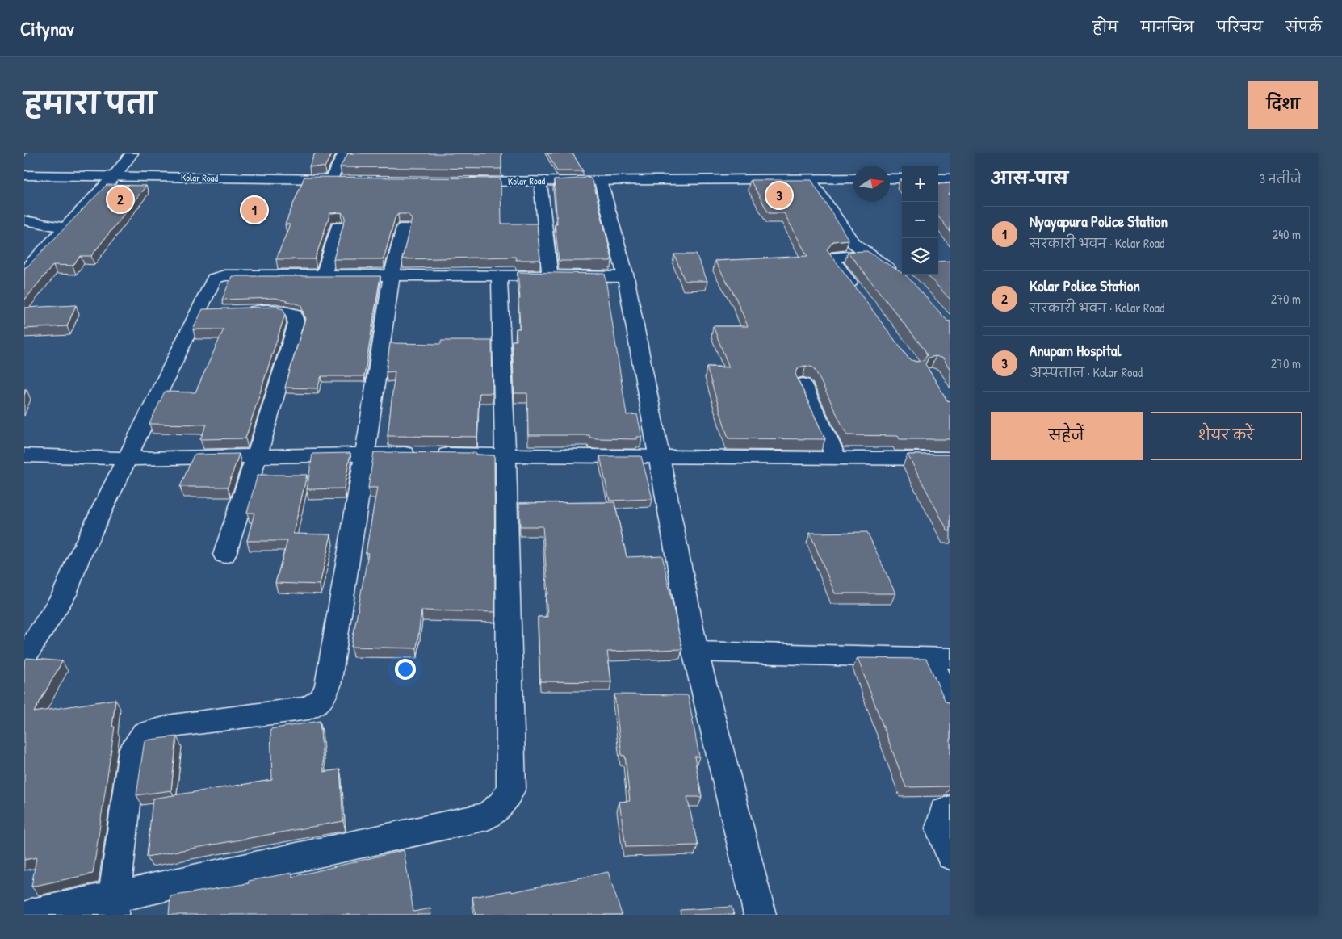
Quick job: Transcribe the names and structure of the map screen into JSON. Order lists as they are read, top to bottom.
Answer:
{
  "streets": {
    "street": ["Kolar Road"]
  },
  "north": "right",
  "page": {
    "header": "Citynav",
    "nav": [
      "होम",
      "मानचित्र",
      "परिचय",
      "संपर्क"
    ],
    "title": "हमारा पता",
    "buttons": [
      "दिशा",
      ["सहेजें", "शेयर करें"]
    ],
    "heading": ["आस-पास", "3 नतीजे"],
    "map_buttons": ["+", "−"],
    "pins": ["3", "2", "1"],
    "list": [
      {
        "mark": "1",
        "name": "Nyayapura Police Station",
        "note": "सरकारी भवन · Kolar Road",
        "value": "240 m"
      },
      {
        "mark": "2",
        "name": "Kolar Police Station",
        "note": "सरकारी भवन · Kolar Road",
        "value": "270 m"
      },
      {
        "mark": "3",
        "name": "Anupam Hospital",
        "note": "अस्पताल · Kolar Road",
        "value": "270 m"
      }
    ]
  }
}
